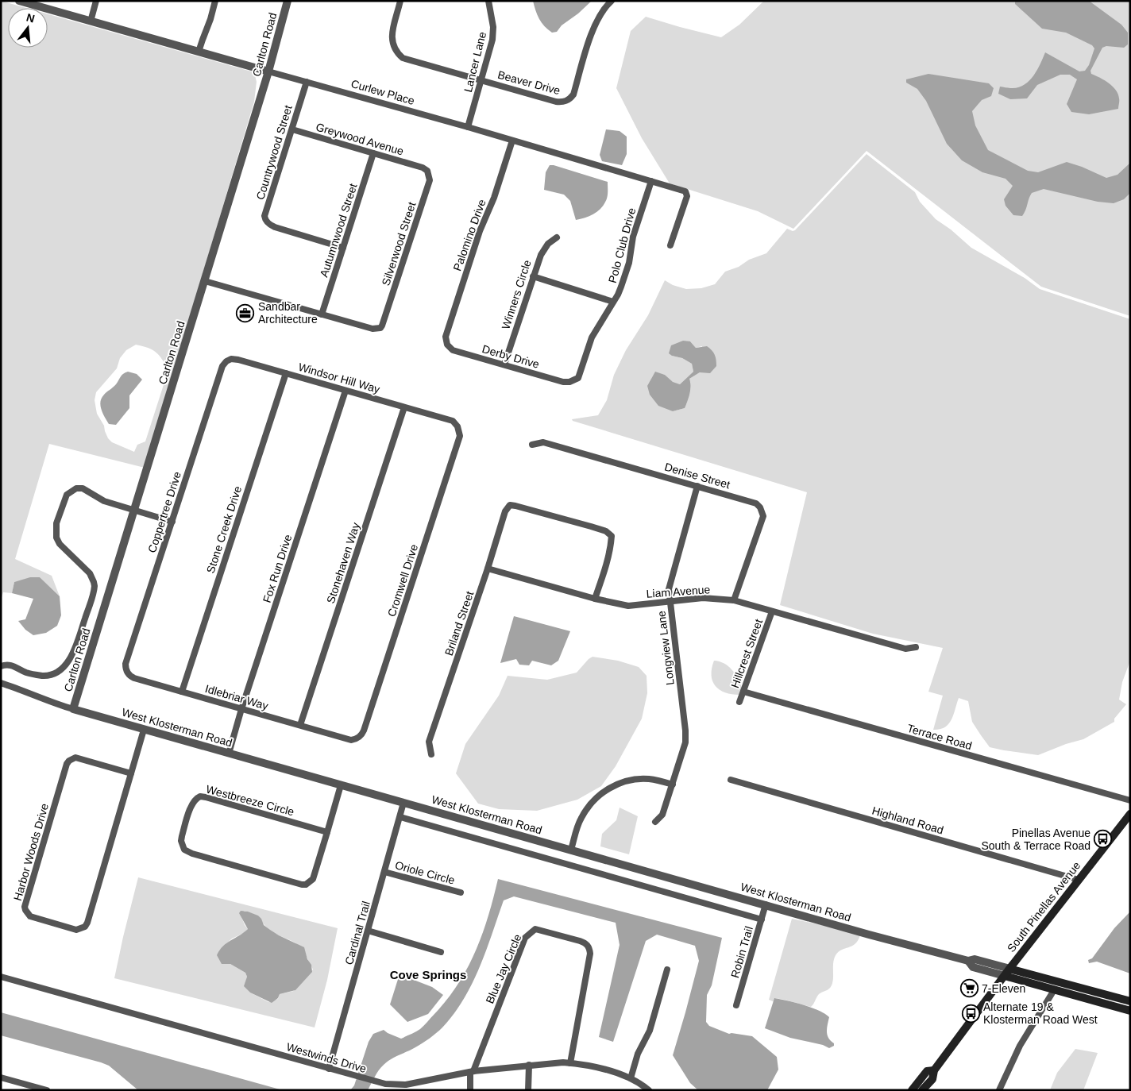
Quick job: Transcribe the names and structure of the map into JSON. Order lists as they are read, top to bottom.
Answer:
{
  "streets": {
    "main road": ["South Pinellas Avenue"],
    "street": [
      "Carlton Road",
      "Lancer Lane",
      "Beaver Drive",
      "Curlew Place",
      "Greywood Avenue",
      "Countrywood Street",
      "Autumnwood Street",
      "Palomino Drive",
      "Silverwood Street",
      "Polo Club Drive",
      "Winners Circle",
      "Derby Drive",
      "Windsor Hill Way",
      "Denise Street",
      "Coppertree Drive",
      "Stone Creek Drive",
      "Stonehaven Way",
      "Fox Run Drive",
      "Cromwell Drive",
      "Liam Avenue",
      "Briland Street",
      "Longview Lane",
      "Hillcrest Street",
      "Idlebriar Way",
      "West Klosterman Road",
      "Terrace Road",
      "Westbreeze Circle",
      "Highland Road",
      "Harbor Woods Drive",
      "Oriole Circle",
      "Cardinal Trail",
      "Robin Trail",
      "Blue Jay Circle",
      "Westwinds Drive"
    ]
  },
  "crossings": [
    ["Carlton Road", "Curlew Place"],
    ["Carlton Road", "West Klosterman Road"],
    ["Lancer Lane", "Beaver Drive"],
    ["Lancer Lane", "Curlew Place"],
    ["Curlew Place", "Countrywood Street"],
    ["Curlew Place", "Palomino Drive"],
    ["Curlew Place", "Polo Club Drive"],
    ["Greywood Avenue", "Countrywood Street"],
    ["Greywood Avenue", "Autumnwood Street"],
    ["Greywood Avenue", "Silverwood Street"],
    ["Countrywood Street", "Autumnwood Street"],
    ["Autumnwood Street", "Silverwood Street"],
    ["Palomino Drive", "Derby Drive"],
    ["Polo Club Drive", "Derby Drive"],
    ["Winners Circle", "Derby Drive"],
    ["Windsor Hill Way", "Coppertree Drive"],
    ["Windsor Hill Way", "Stone Creek Drive"],
    ["Windsor Hill Way", "Stonehaven Way"],
    ["Windsor Hill Way", "Fox Run Drive"],
    ["Windsor Hill Way", "Cromwell Drive"],
    ["Denise Street", "Liam Avenue"],
    ["Denise Street", "Longview Lane"],
    ["Coppertree Drive", "Idlebriar Way"],
    ["Stone Creek Drive", "Idlebriar Way"],
    ["Stonehaven Way", "Idlebriar Way"],
    ["Fox Run Drive", "Idlebriar Way"],
    ["Fox Run Drive", "West Klosterman Road"],
    ["Cromwell Drive", "Idlebriar Way"],
    ["Liam Avenue", "Briland Street"],
    ["Liam Avenue", "Longview Lane"],
    ["Liam Avenue", "Hillcrest Street"],
    ["Hillcrest Street", "Terrace Road"],
    ["West Klosterman Road", "Harbor Woods Drive"],
    ["West Klosterman Road", "South Pinellas Avenue"],
    ["West Klosterman Road", "Cardinal Trail"],
    ["West Klosterman Road", "Robin Trail"],
    ["Highland Road", "South Pinellas Avenue"],
    ["Oriole Circle", "Cardinal Trail"],
    ["Cardinal Trail", "Westwinds Drive"],
    ["Blue Jay Circle", "Westwinds Drive"]
  ],
  "districts": ["Cove Springs"],
  "places": {
    "office": ["Sandbar Architecture"],
    "bus stop": ["Pinellas Avenue South & Terrace Road", "Alternate 19 & Klosterman Road West"],
    "supermarket": ["7-Eleven"]
  },
  "north": "top"
}
